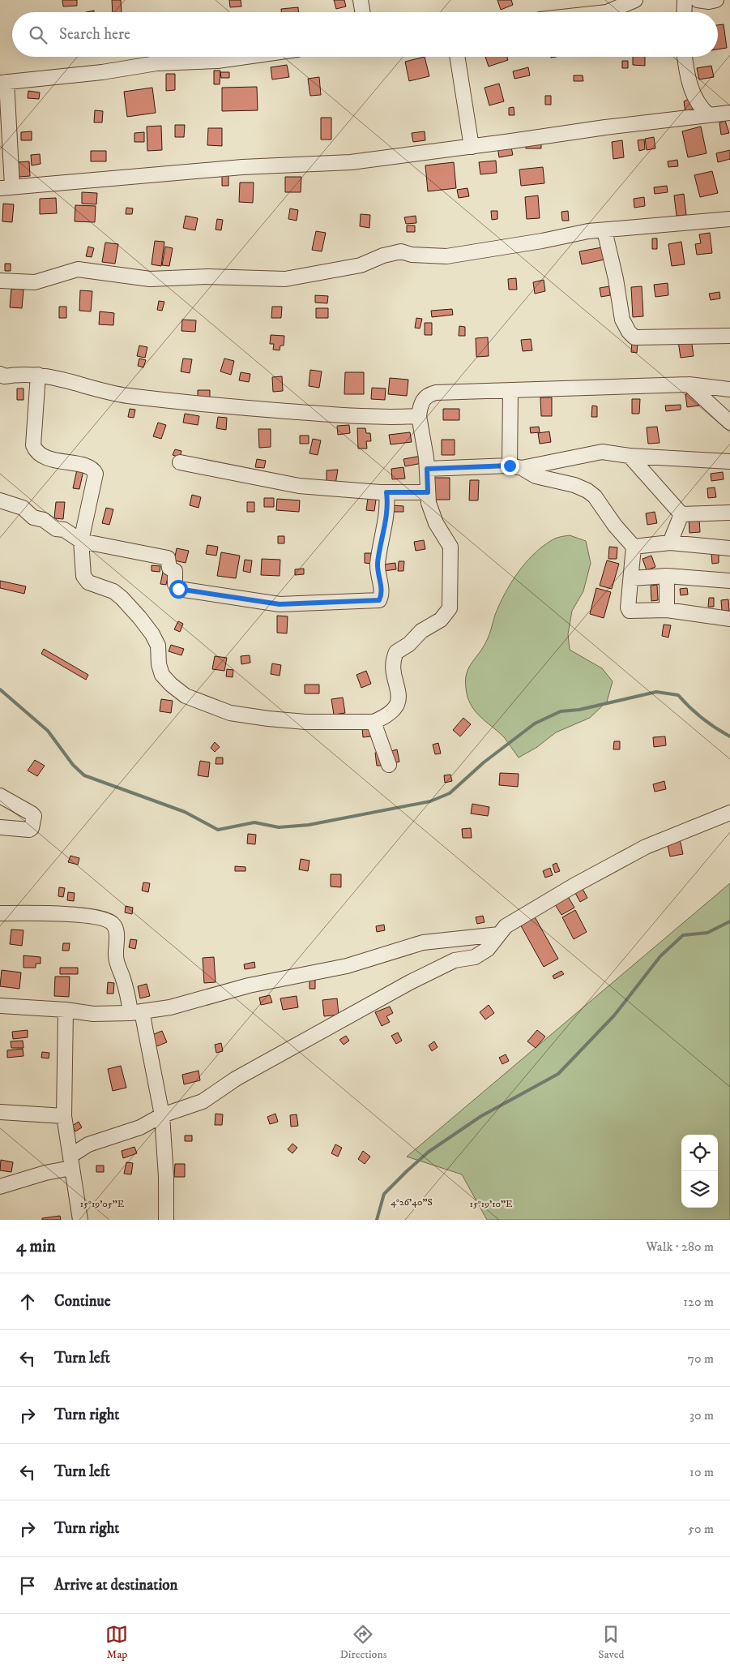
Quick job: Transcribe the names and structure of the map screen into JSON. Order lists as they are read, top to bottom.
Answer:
{
  "page": {
    "search": "Search here",
    "heading": ["4 min", "Walk · 280 m"],
    "list": [
      ["Continue", "120 m"],
      ["Turn left", "70 m"],
      ["Turn right", "30 m"],
      ["Turn left", "10 m"],
      ["Turn right", "50 m"],
      "Arrive at destination"
    ],
    "nav": ["Map", "Directions", "Saved"]
  },
  "coordinates": ["4°26'40\"S", "15°19'05\"E", "15°19'10\"E"]
}
